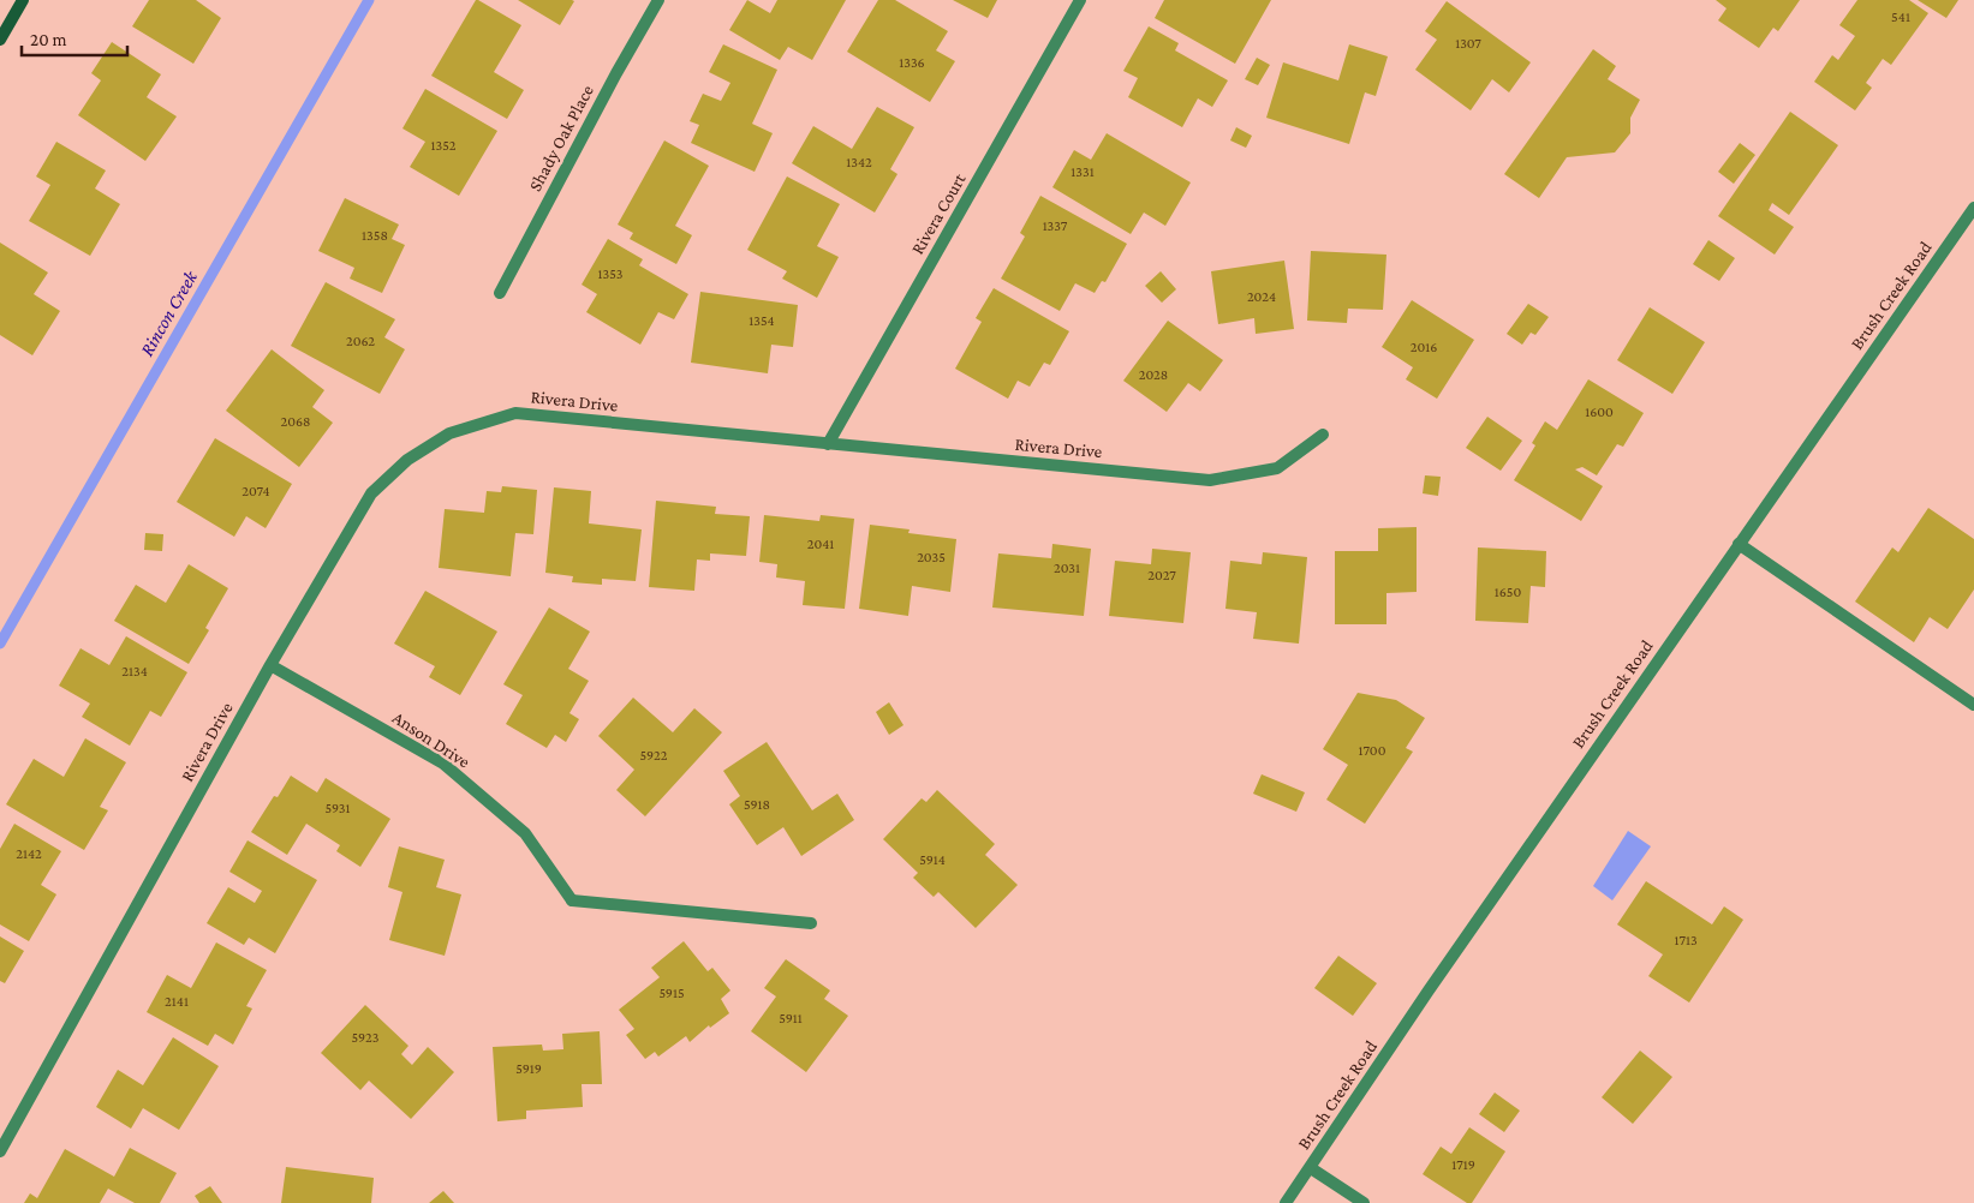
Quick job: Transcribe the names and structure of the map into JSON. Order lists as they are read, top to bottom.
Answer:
{
  "streets": {
    "street": [
      "Shady Oak Place",
      "Rivera Court",
      "Brush Creek Road",
      "Rivera Drive",
      "Anson Drive"
    ]
  },
  "crossings": [
    ["Rivera Court", "Rivera Drive"],
    ["Rivera Drive", "Anson Drive"]
  ],
  "water": ["Rincon Creek"],
  "house_numbers": [
    "541",
    "1307",
    "1336",
    "1352",
    "1342",
    "1331",
    "1337",
    "1358",
    "1353",
    "2024",
    "1354",
    "2062",
    "2016",
    "2028",
    "1600",
    "2068",
    "2074",
    "2041",
    "2035",
    "2031",
    "2027",
    "1650",
    "2134",
    "1700",
    "5922",
    "5918",
    "5931",
    "2142",
    "5914",
    "1713",
    "5915",
    "2141",
    "5911",
    "5923",
    "5919",
    "1719"
  ],
  "scale_bar": "20 m"
}
